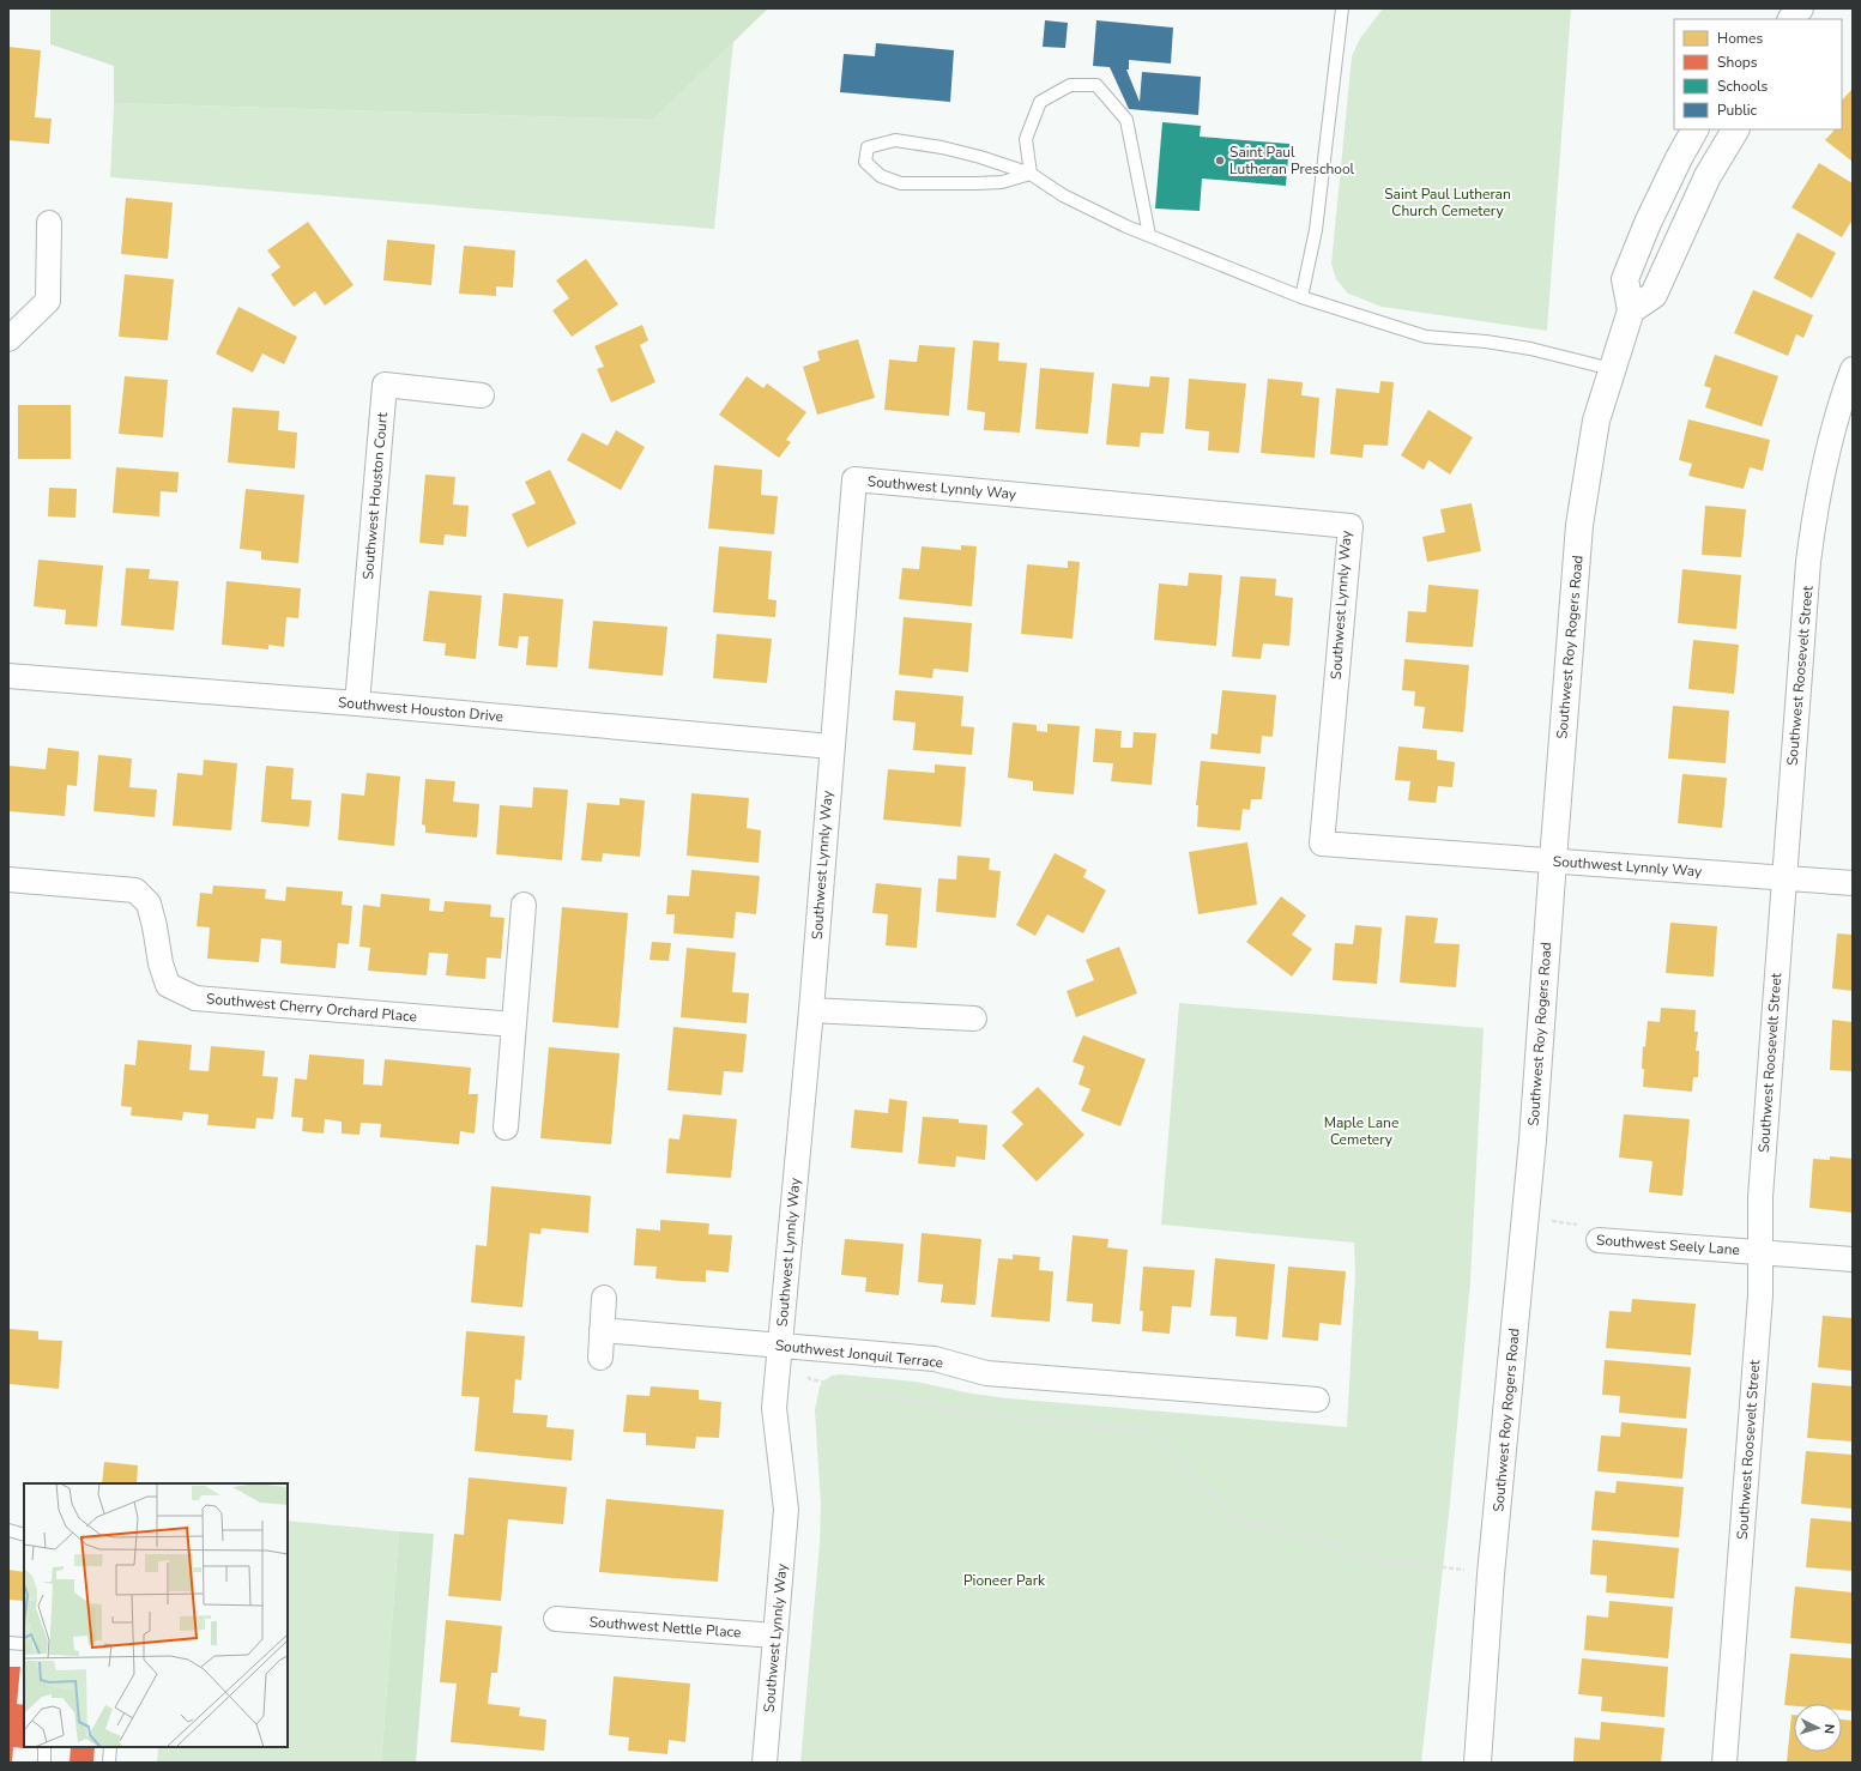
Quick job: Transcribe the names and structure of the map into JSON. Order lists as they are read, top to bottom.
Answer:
{
  "streets": {
    "main road": ["Southwest Roy Rogers Road"],
    "street": [
      "Southwest Lynnly Way",
      "Southwest Houston Court",
      "Southwest Roosevelt Street",
      "Southwest Houston Drive",
      "Southwest Cherry Orchard Place",
      "Southwest Seely Lane",
      "Southwest Jonquil Terrace",
      "Southwest Nettle Place"
    ]
  },
  "crossings": [
    ["Southwest Lynnly Way", "Southwest Roy Rogers Road"],
    ["Southwest Lynnly Way", "Southwest Roosevelt Street"],
    ["Southwest Lynnly Way", "Southwest Houston Drive"],
    ["Southwest Lynnly Way", "Southwest Jonquil Terrace"],
    ["Southwest Lynnly Way", "Southwest Nettle Place"],
    ["Southwest Houston Court", "Southwest Houston Drive"],
    ["Southwest Roy Rogers Road", "Southwest Seely Lane"],
    ["Southwest Roosevelt Street", "Southwest Seely Lane"]
  ],
  "parks": ["Saint Paul Lutheran Church Cemetery", "Maple Lane Cemetery", "Pioneer Park"],
  "places": ["Saint Paul Lutheran Preschool"],
  "legend": [
    "Homes",
    "Shops",
    "Schools",
    "Public"
  ],
  "north": "right"
}
